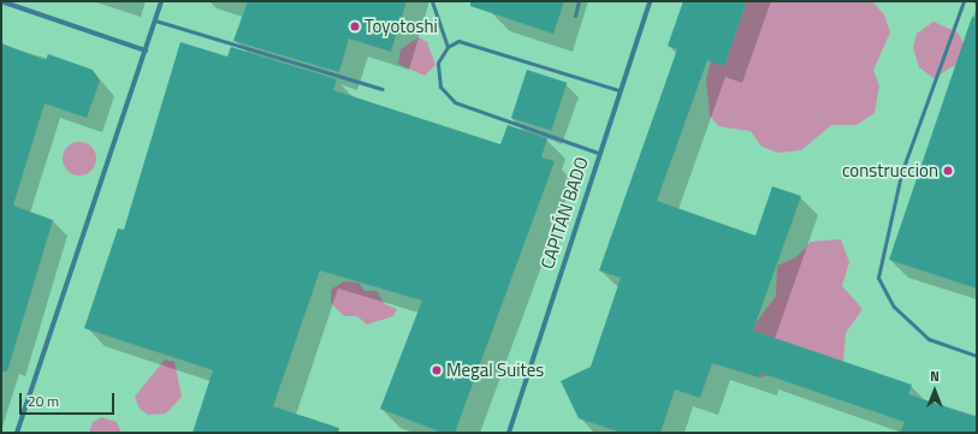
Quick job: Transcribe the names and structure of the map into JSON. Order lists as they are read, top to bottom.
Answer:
{
  "streets": {
    "street": ["CAPITÁN BADO"]
  },
  "places": ["Toyotoshi", "construccion", "Megal Suites"],
  "scale_bar": "20 m",
  "north": "top"
}
